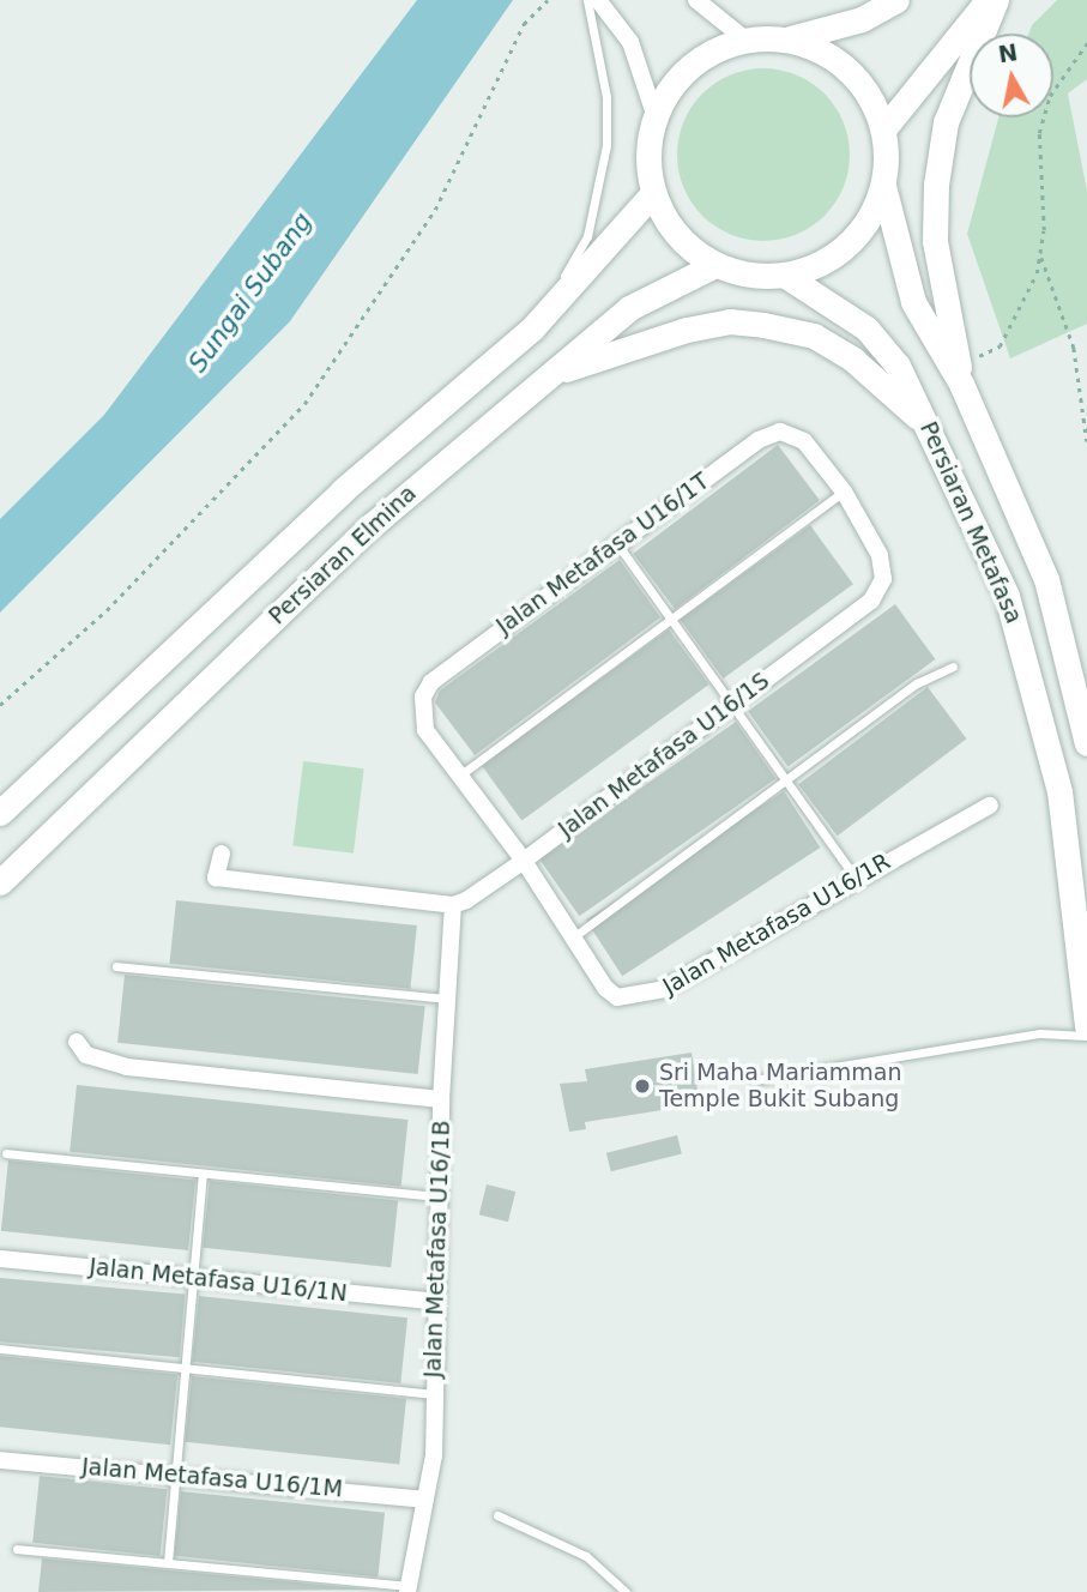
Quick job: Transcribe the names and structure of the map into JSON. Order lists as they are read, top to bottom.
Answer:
{
  "streets": {
    "main road": ["Persiaran Metafasa", "Persiaran Elmina"],
    "street": [
      "Jalan Metafasa U16/1T",
      "Jalan Metafasa U16/1S",
      "Jalan Metafasa U16/1R",
      "Jalan Metafasa U16/1B",
      "Jalan Metafasa U16/1N",
      "Jalan Metafasa U16/1M"
    ]
  },
  "crossings": [
    ["Persiaran Metafasa", "Persiaran Elmina"],
    ["Jalan Metafasa U16/1T", "Jalan Metafasa U16/1S"],
    ["Jalan Metafasa U16/1T", "Jalan Metafasa U16/1R"],
    ["Jalan Metafasa U16/1S", "Jalan Metafasa U16/1R"],
    ["Jalan Metafasa U16/1S", "Jalan Metafasa U16/1B"],
    ["Jalan Metafasa U16/1B", "Jalan Metafasa U16/1N"],
    ["Jalan Metafasa U16/1B", "Jalan Metafasa U16/1M"]
  ],
  "water": ["Sungai Subang"],
  "places": ["Sri Maha Mariamman Temple Bukit Subang"],
  "north": "top"
}
